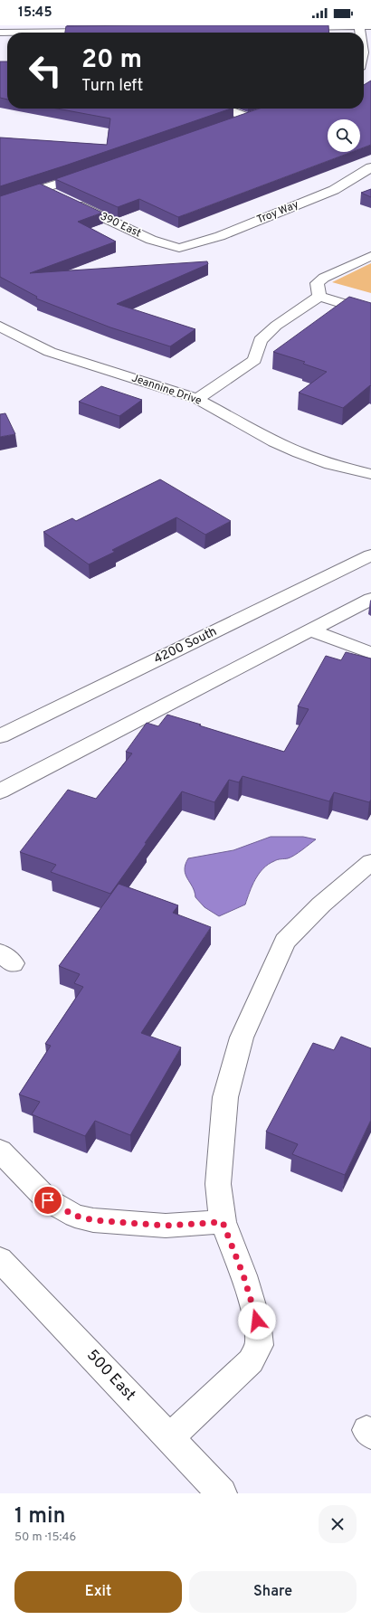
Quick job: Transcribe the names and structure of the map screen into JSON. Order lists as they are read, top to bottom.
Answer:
{
  "streets": {
    "street": [
      "Troy Way",
      "390 East",
      "Jeannine Drive",
      "4200 South",
      "500 East"
    ]
  },
  "crossings": [
    ["Troy Way", "390 East"]
  ],
  "page": {
    "status": "15:45",
    "turn": ["20 m", "Turn left"],
    "heading": ["1 min", "50 m · 15:46"],
    "buttons": ["Exit", "Share"]
  }
}
